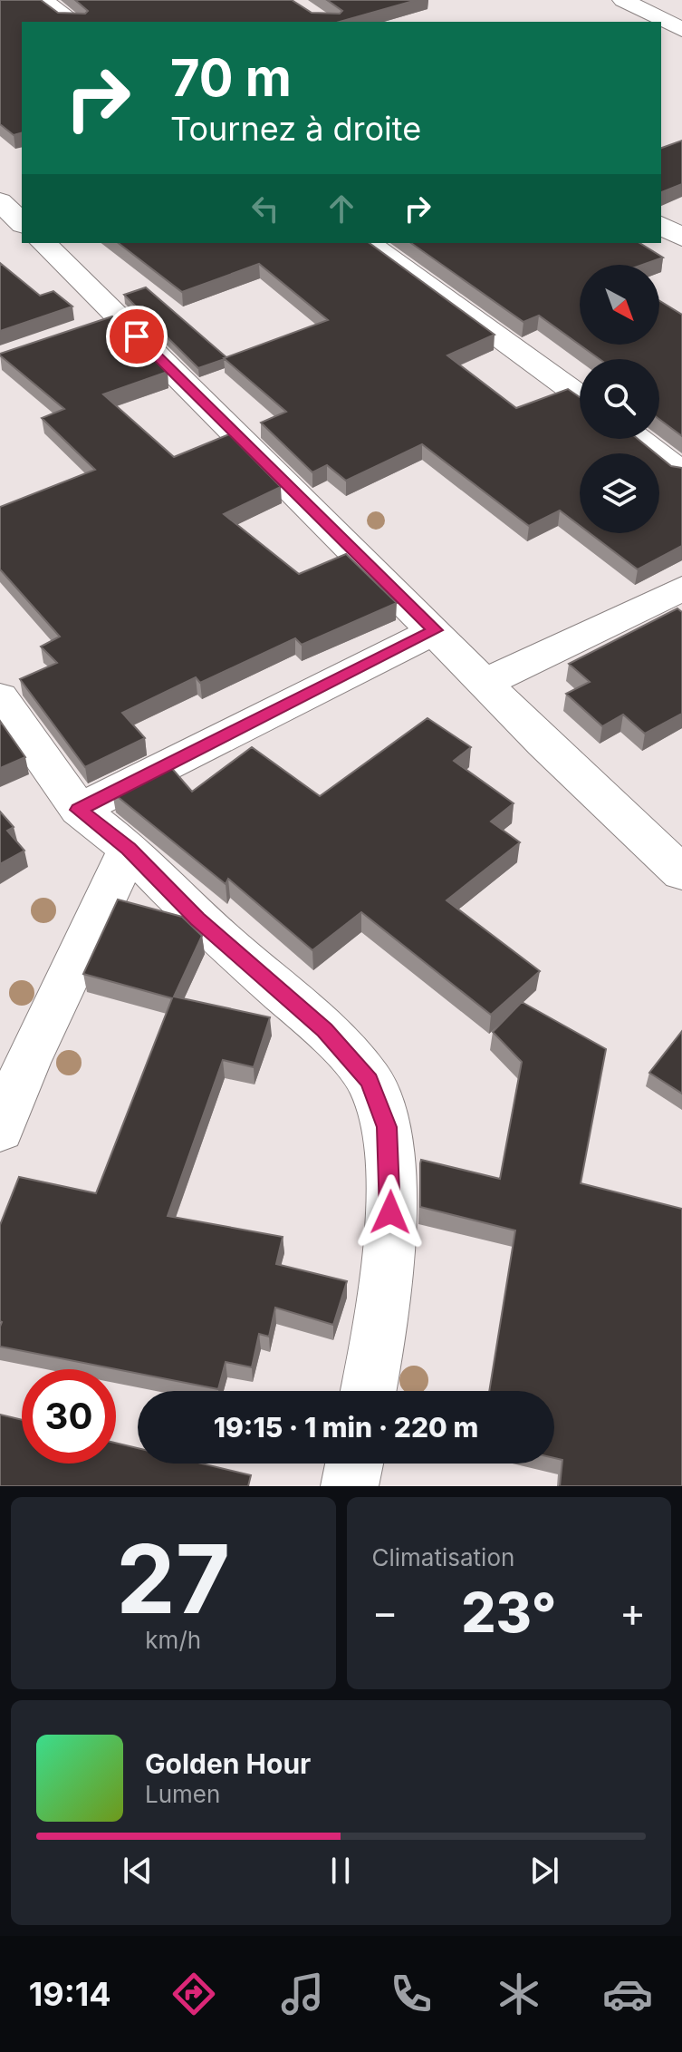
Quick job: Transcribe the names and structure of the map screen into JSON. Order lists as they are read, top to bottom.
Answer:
{
  "north": "bottom right",
  "page": {
    "turn": ["70 m", "Tournez à droite"],
    "limit": "30",
    "trip": "19:15 · 1 min · 220 m",
    "tile": [
      ["27", "km/h"],
      "Climatisation"
    ],
    "heat": ["−", "23°", "+"],
    "song": ["Golden Hour", "Lumen"],
    "tabs": "19:14"
  }
}
